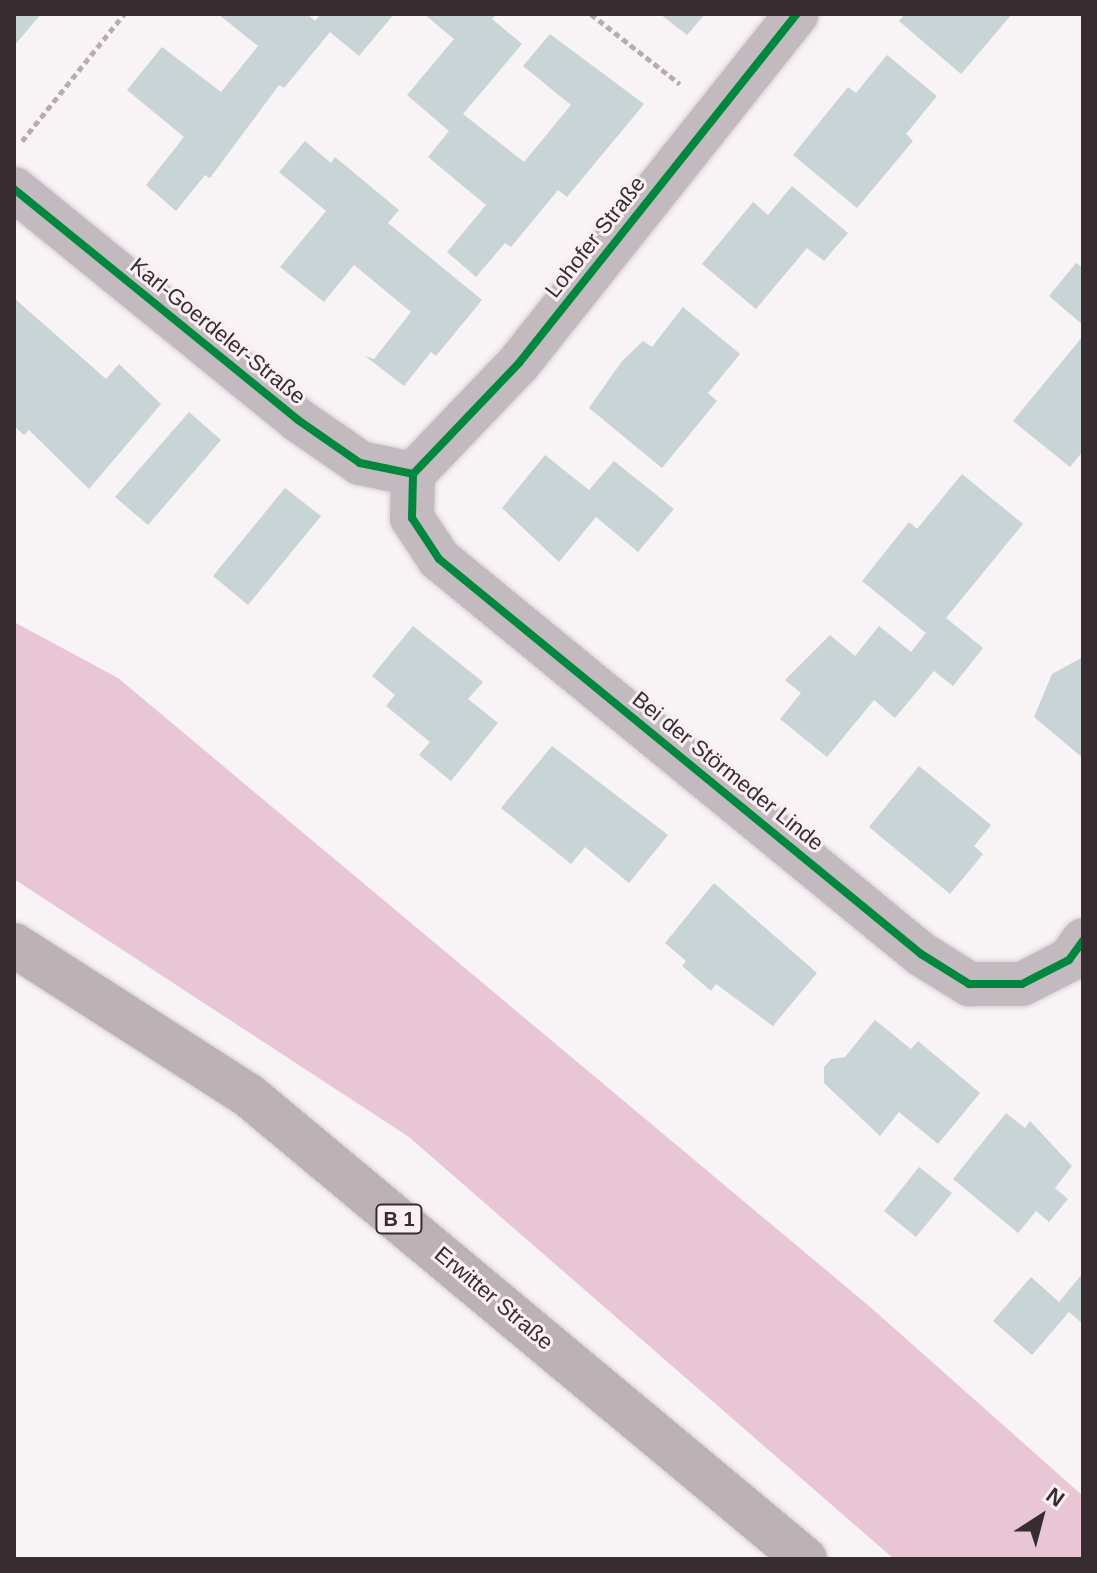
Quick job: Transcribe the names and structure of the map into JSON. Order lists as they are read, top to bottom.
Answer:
{
  "streets": {
    "main road": ["B 1", "Erwitter Straße"],
    "street": ["Lohofer Straße", "Karl-Goerdeler-Straße", "Bei der Störmeder Linde"]
  },
  "crossings": [
    ["Lohofer Straße", "Karl-Goerdeler-Straße"],
    ["Lohofer Straße", "Bei der Störmeder Linde"],
    ["Karl-Goerdeler-Straße", "Bei der Störmeder Linde"]
  ],
  "north": "top right"
}
